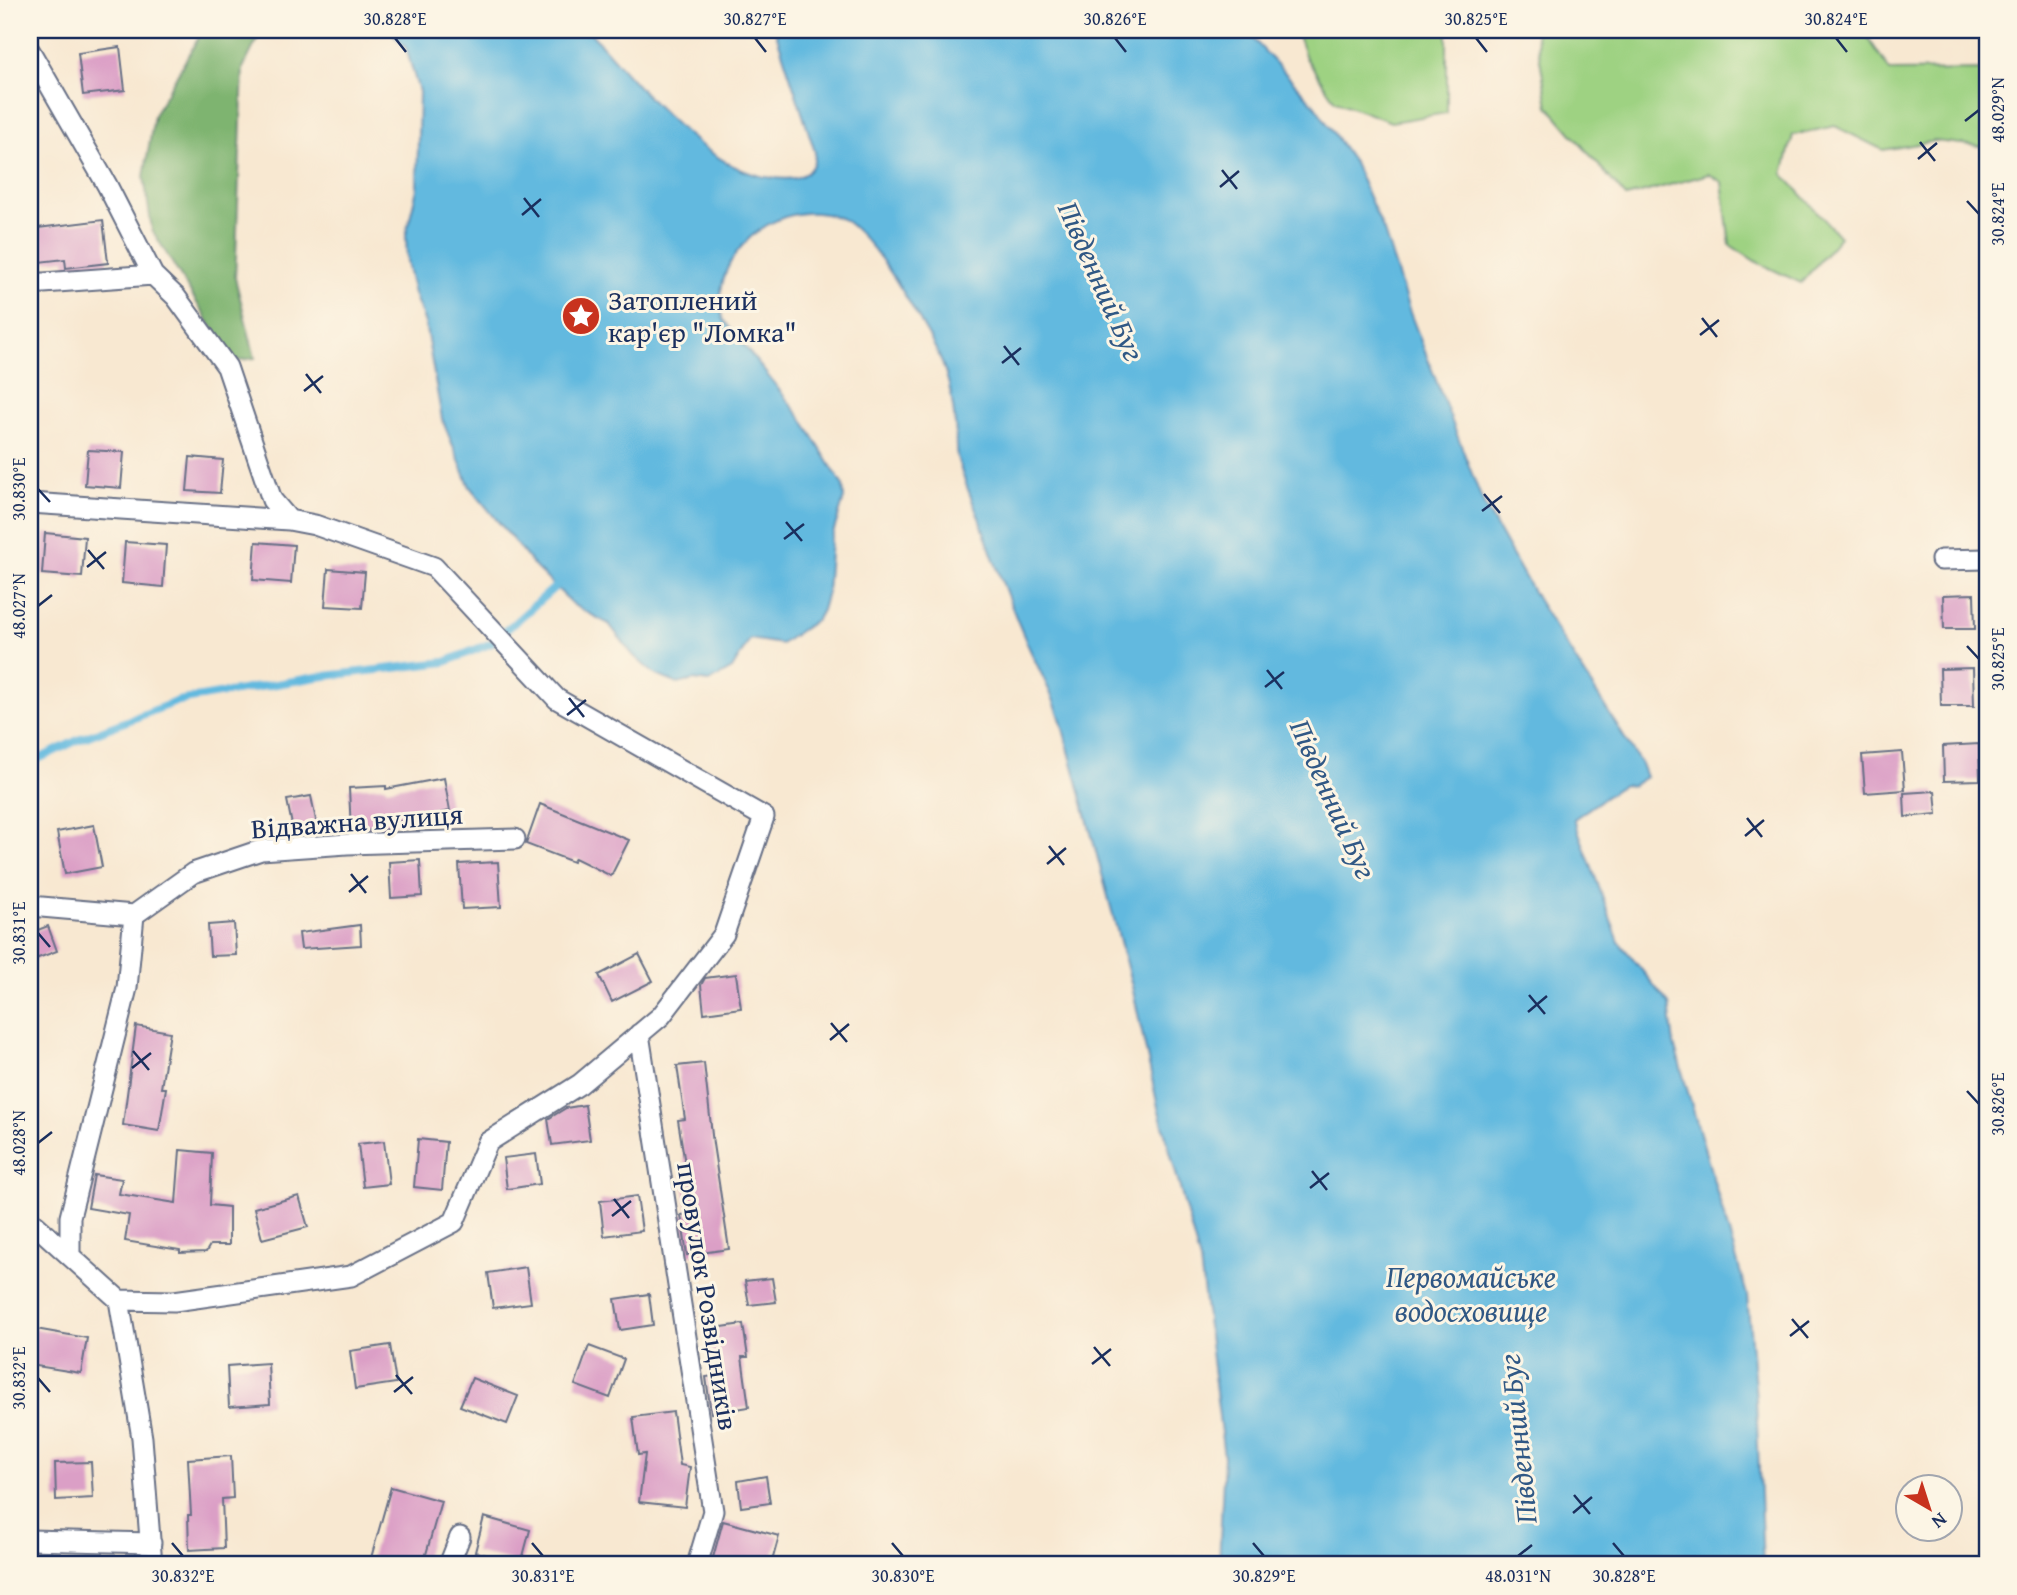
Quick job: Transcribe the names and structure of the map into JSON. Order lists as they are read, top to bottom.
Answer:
{
  "streets": {
    "street": ["Відважна вулиця", "провулок Розвідників"]
  },
  "water": ["Південний Буг", "Первомайське водосховище"],
  "places": {
    "place": ["Затоплений кар'єр \"Ломка\""]
  },
  "north": "bottom right",
  "coordinates": [
    "30.828°E",
    "30.827°E",
    "30.826°E",
    "30.825°E",
    "30.824°E",
    "48.029°N",
    "30.830°E",
    "48.027°N",
    "30.831°E",
    "48.028°N",
    "30.832°E",
    "30.829°E",
    "48.031°N"
  ]
}
